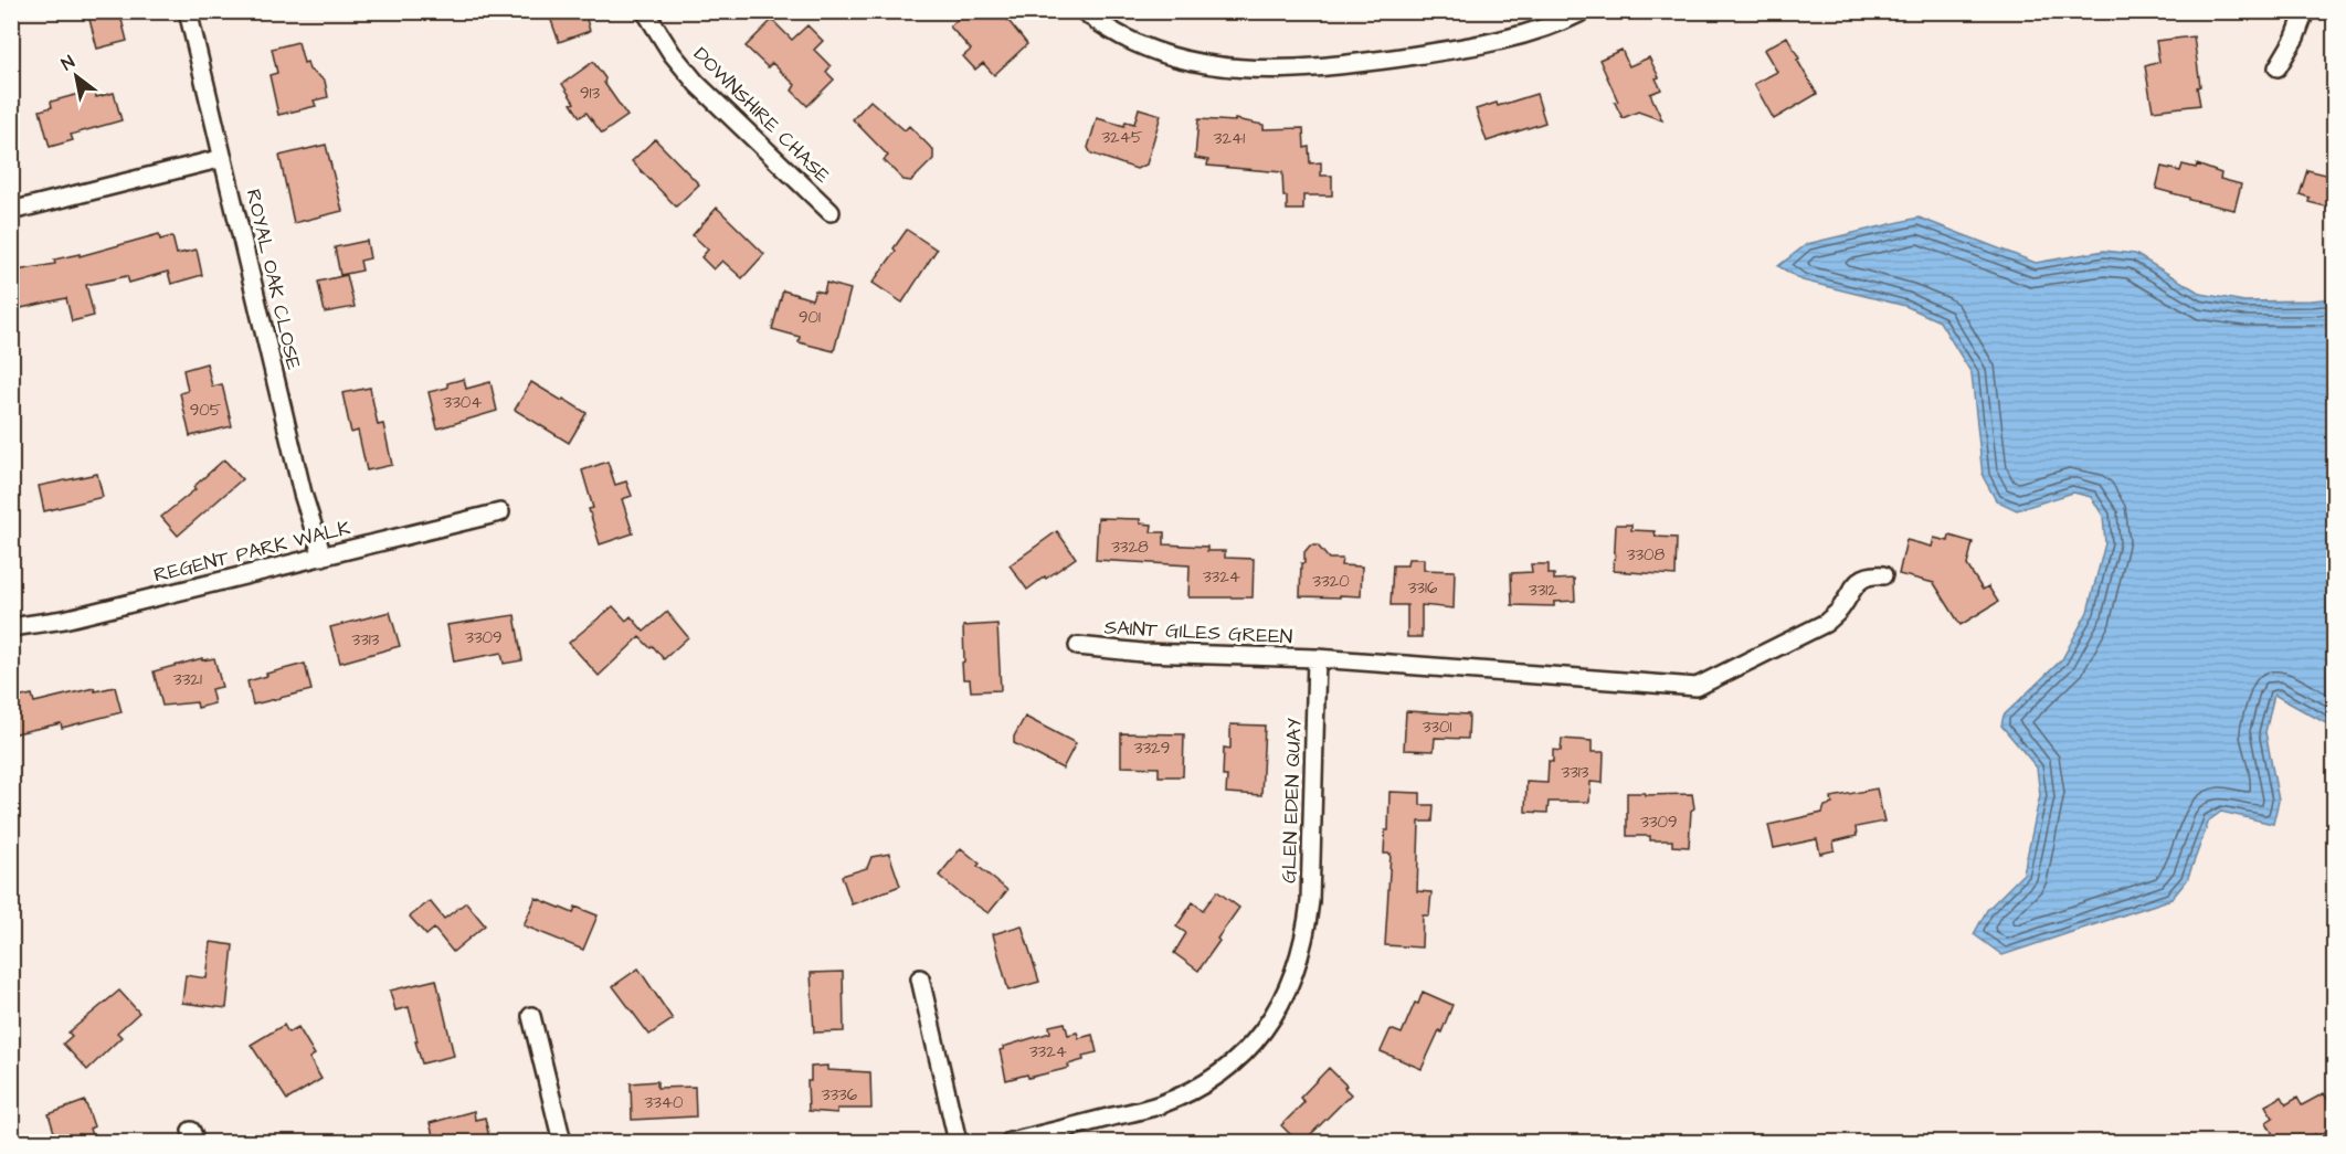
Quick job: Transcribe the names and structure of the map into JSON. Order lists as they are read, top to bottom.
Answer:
{
  "streets": {
    "street": [
      "DOWNSHIRE CHASE",
      "ROYAL OAK CLOSE",
      "REGENT PARK WALK",
      "SAINT GILES GREEN",
      "GLEN EDEN QUAY"
    ]
  },
  "crossings": [
    ["ROYAL OAK CLOSE", "REGENT PARK WALK"],
    ["SAINT GILES GREEN", "GLEN EDEN QUAY"]
  ],
  "house_numbers": [
    "913",
    "3245",
    "3241",
    "901",
    "3304",
    "905",
    "3328",
    "3308",
    "3324",
    "3320",
    "3316",
    "3312",
    "3309",
    "3313",
    "3321",
    "3301",
    "3329",
    "3313",
    "3309",
    "3324",
    "3336",
    "3340"
  ],
  "north": "top left"
}
